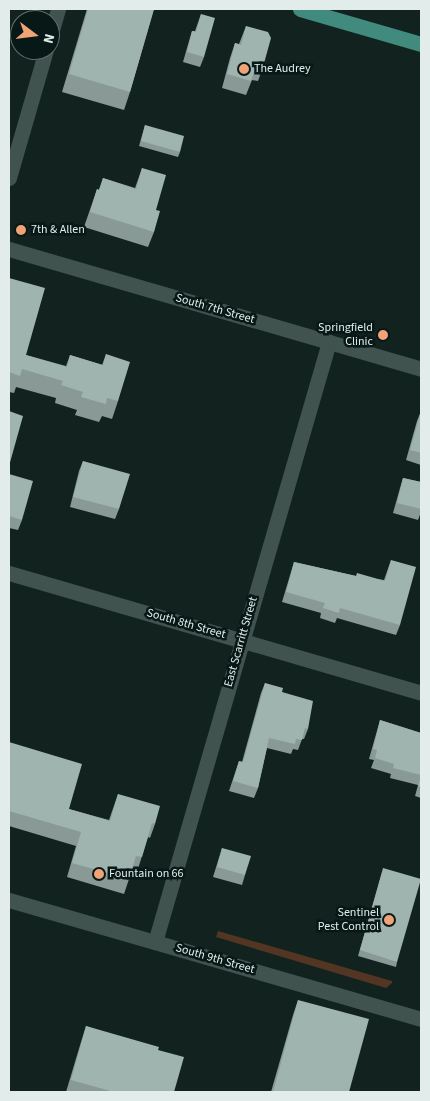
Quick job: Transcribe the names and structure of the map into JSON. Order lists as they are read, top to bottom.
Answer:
{
  "streets": {
    "street": [
      "South 7th Street",
      "South 8th Street",
      "East Scarritt Street",
      "South 9th Street"
    ]
  },
  "crossings": [
    ["South 7th Street", "East Scarritt Street"],
    ["South 8th Street", "East Scarritt Street"],
    ["East Scarritt Street", "South 9th Street"]
  ],
  "places": [
    "The Audrey",
    "7th & Allen",
    "Springfield Clinic",
    "Fountain on 66",
    "Sentinel Pest Control"
  ],
  "north": "right"
}
